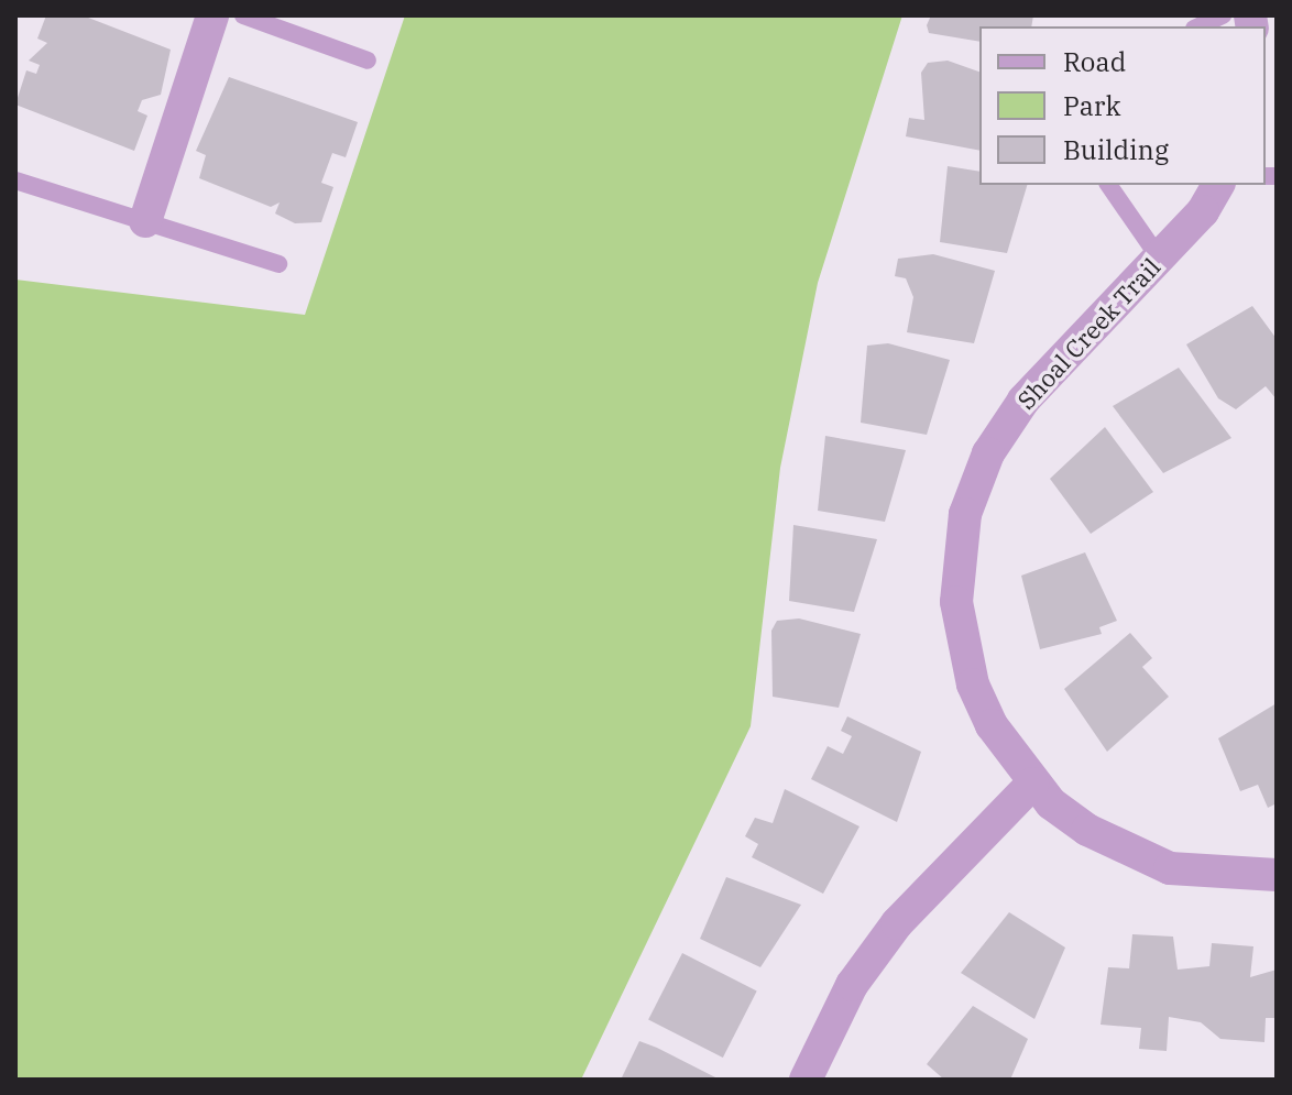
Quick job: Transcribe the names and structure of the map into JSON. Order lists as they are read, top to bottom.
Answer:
{
  "streets": {
    "street": ["Shoal Creek Trail"]
  },
  "legend": ["Road", "Park", "Building"]
}
